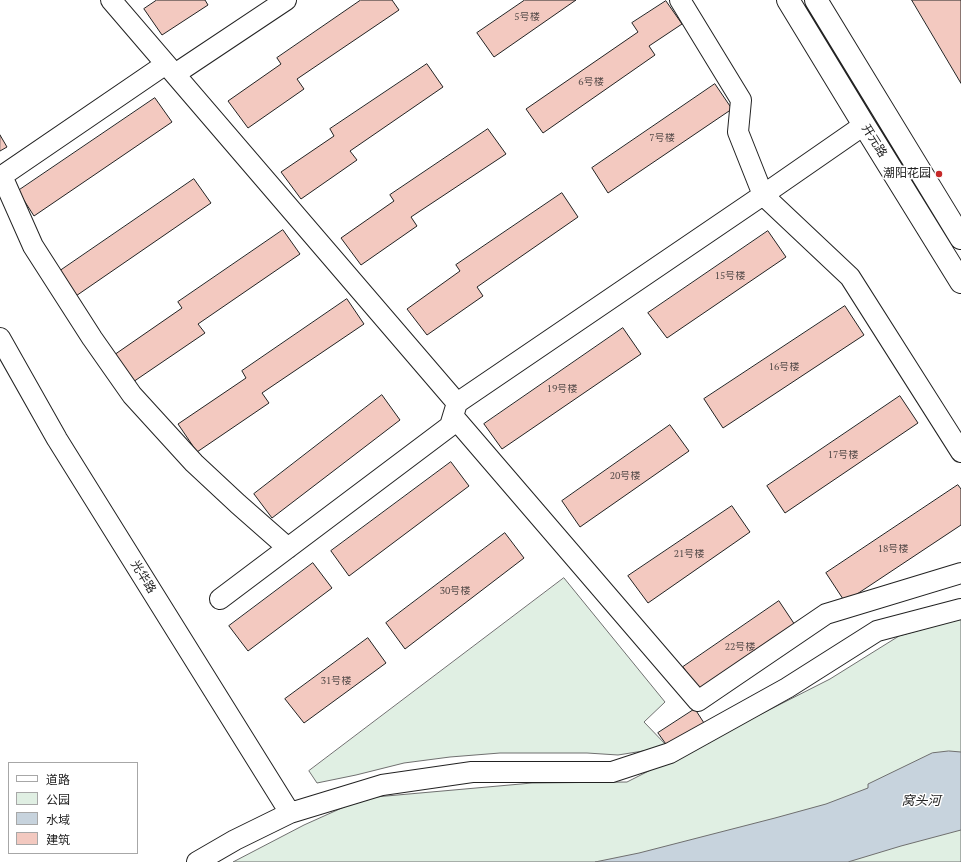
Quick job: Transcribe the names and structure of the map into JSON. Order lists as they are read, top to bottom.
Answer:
{
  "streets": {
    "main road": ["开元路"],
    "street": ["光华路"]
  },
  "water": ["窝头河"],
  "places": ["潮阳花园"],
  "house_numbers": [
    "5号楼",
    "6号楼",
    "7号楼",
    "15号楼",
    "16号楼",
    "19号楼",
    "17号楼",
    "20号楼",
    "18号楼",
    "21号楼",
    "30号楼",
    "22号楼",
    "31号楼"
  ],
  "legend": [
    "道路",
    "公园",
    "水域",
    "建筑"
  ]
}
